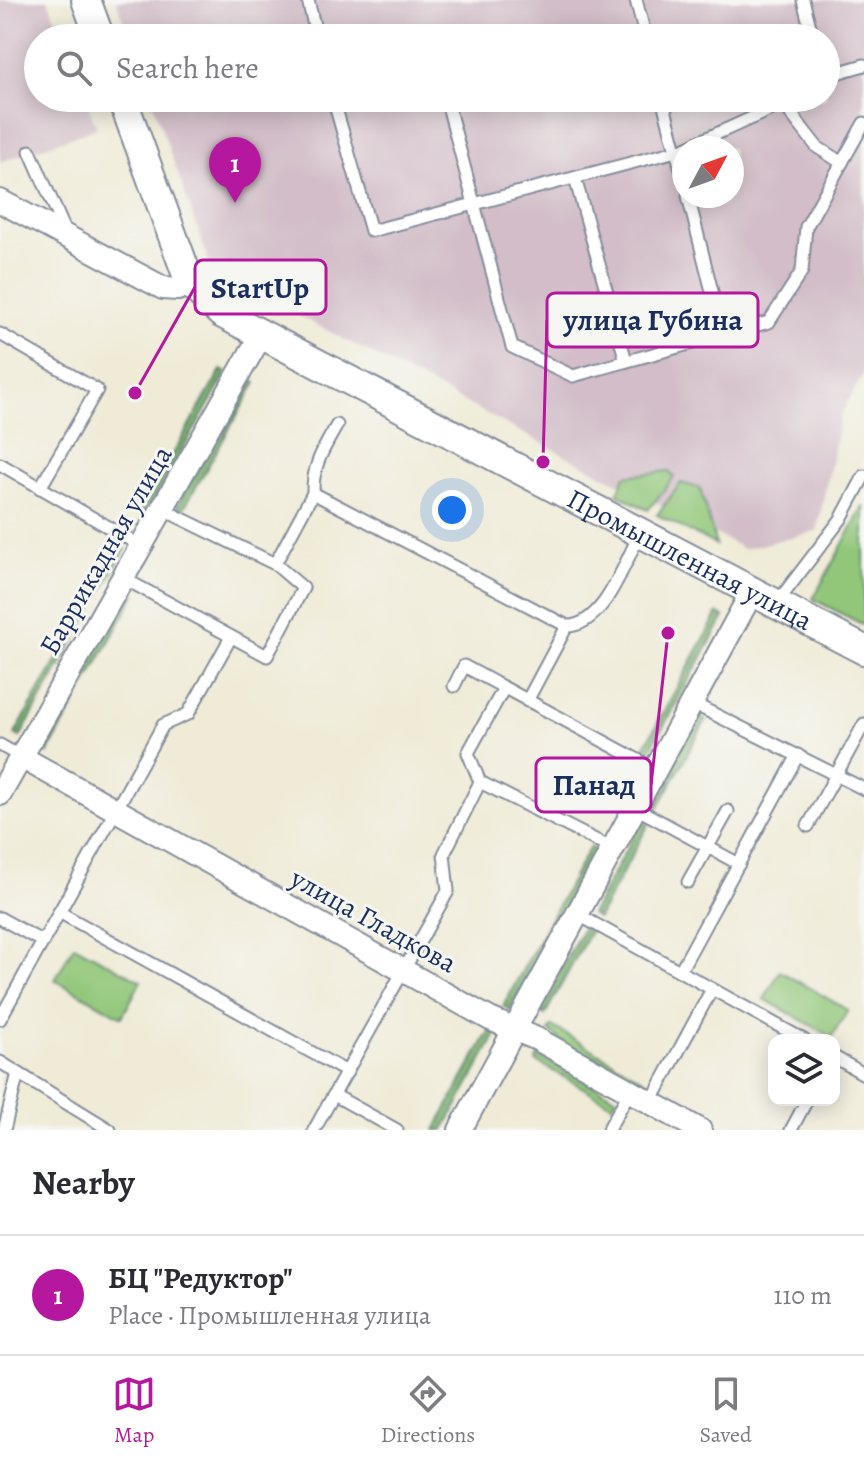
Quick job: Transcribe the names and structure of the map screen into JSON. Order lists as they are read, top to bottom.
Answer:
{
  "streets": {
    "street": ["Баррикадная улица", "Промышленная улица", "улица Гладкова"]
  },
  "crossings": [
    ["Баррикадная улица", "Промышленная улица"],
    ["Баррикадная улица", "улица Гладкова"]
  ],
  "places": ["StartUp", "улица Губина", "Панад"],
  "north": "top right",
  "page": {
    "search": "Search here",
    "pins": "1",
    "heading": "Nearby",
    "list": [
      {
        "mark": "1",
        "name": "БЦ \"Редуктор\"",
        "note": "Place · Промышленная улица",
        "value": "110 m"
      }
    ],
    "nav": ["Map", "Directions", "Saved"]
  }
}
